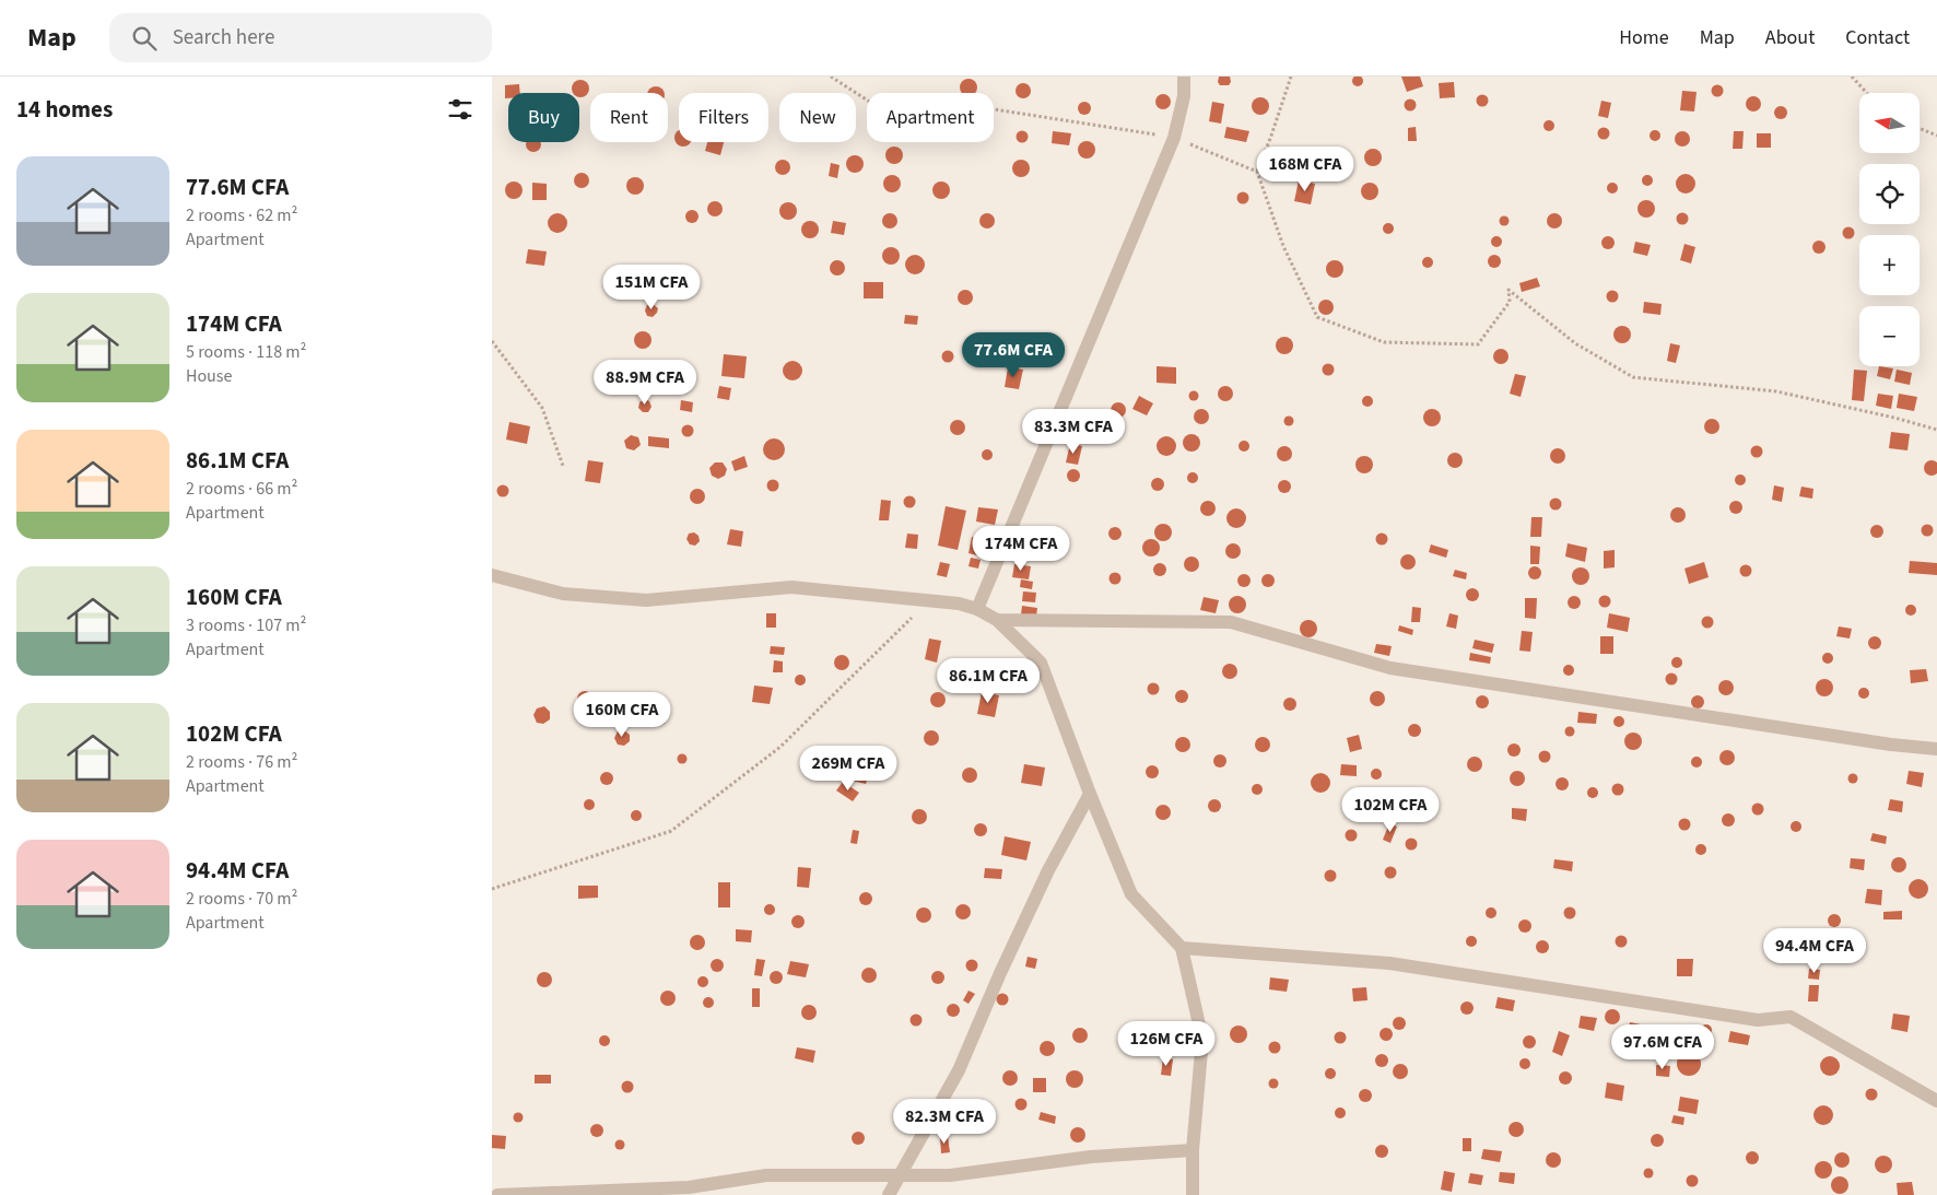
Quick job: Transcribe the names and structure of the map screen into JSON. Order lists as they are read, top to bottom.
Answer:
{
  "north": "left",
  "page": {
    "header": "Map",
    "search": "Search here",
    "nav": [
      "Home",
      "Map",
      "About",
      "Contact"
    ],
    "heading": "14 homes",
    "map_buttons": ["+", "−"],
    "chip": [
      "Buy",
      "Rent",
      "Filters",
      "New",
      "Apartment"
    ],
    "list": [
      {
        "name": "77.6M CFA",
        "note": "2 rooms · 62 m² · Apartment"
      },
      {
        "name": "174M CFA",
        "note": "5 rooms · 118 m² · House"
      },
      {
        "name": "86.1M CFA",
        "note": "2 rooms · 66 m² · Apartment"
      },
      {
        "name": "160M CFA",
        "note": "3 rooms · 107 m² · Apartment"
      },
      {
        "name": "102M CFA",
        "note": "2 rooms · 76 m² · Apartment"
      },
      {
        "name": "94.4M CFA",
        "note": "2 rooms · 70 m² · Apartment"
      }
    ],
    "price": [
      "168M CFA",
      "151M CFA",
      "77.6M CFA",
      "88.9M CFA",
      "83.3M CFA",
      "174M CFA",
      "86.1M CFA",
      "160M CFA",
      "269M CFA",
      "102M CFA",
      "94.4M CFA",
      "126M CFA",
      "97.6M CFA",
      "82.3M CFA"
    ]
  }
}
